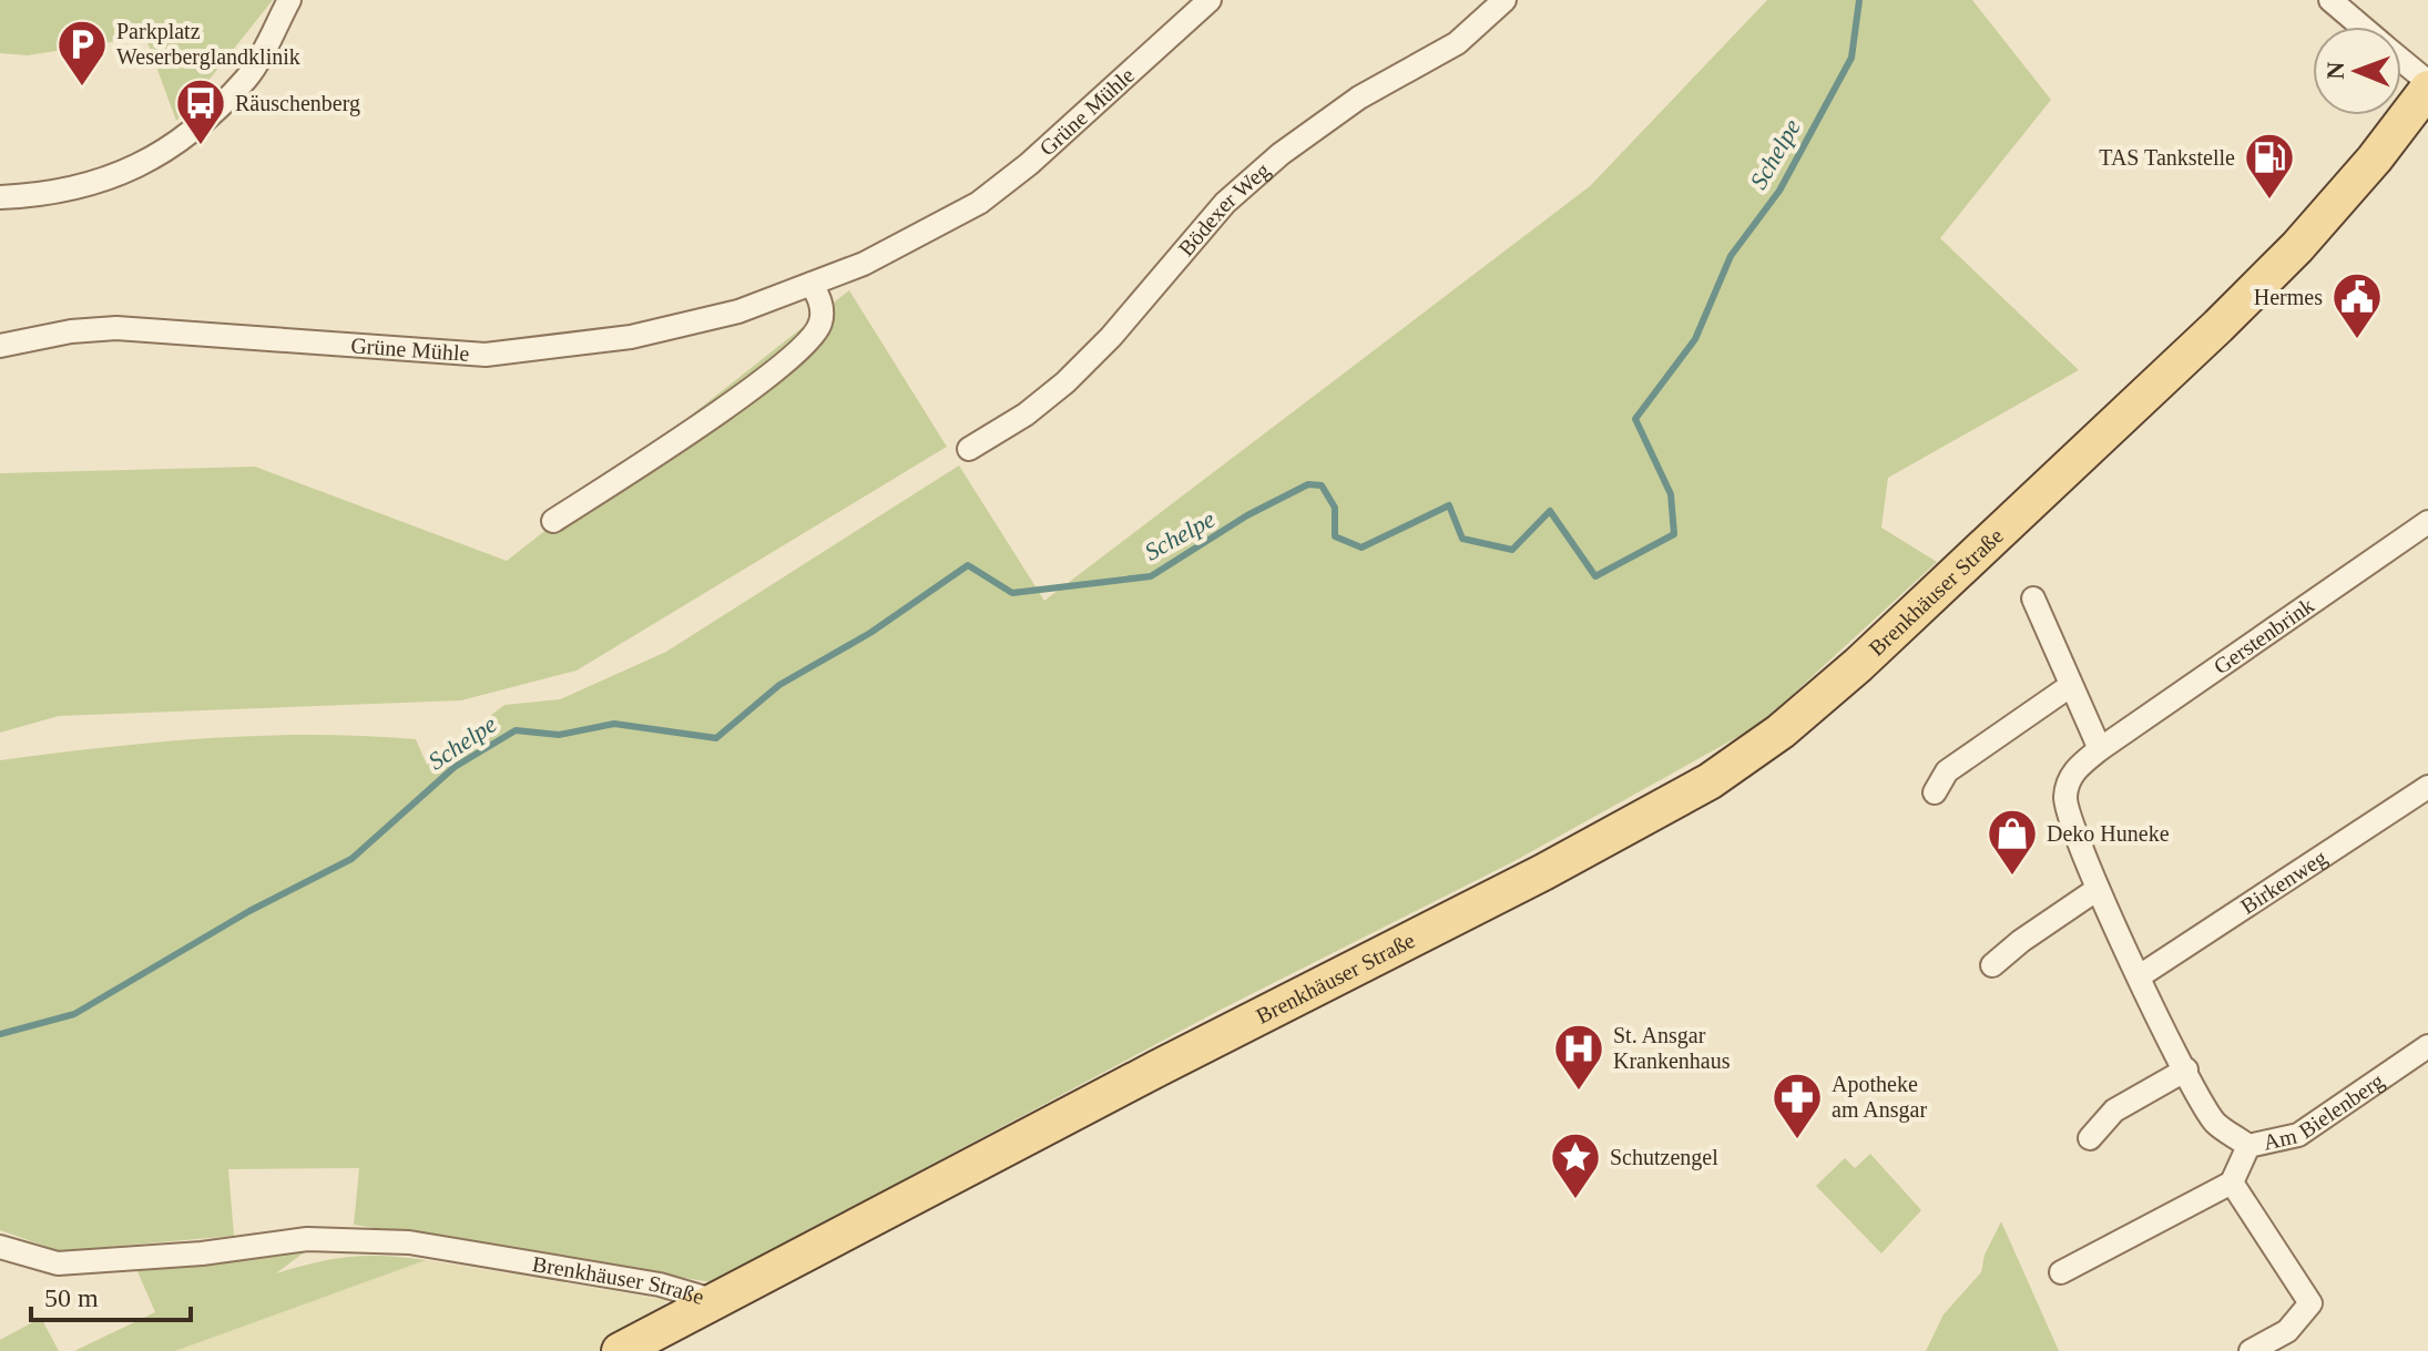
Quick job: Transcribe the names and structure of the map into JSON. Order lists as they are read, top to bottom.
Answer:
{
  "streets": {
    "main road": ["Brenkhäuser Straße"],
    "street": [
      "Grüne Mühle",
      "Bödexer Weg",
      "Gerstenbrink",
      "Birkenweg",
      "Am Bielenberg"
    ]
  },
  "crossings": [
    ["Gerstenbrink", "Birkenweg"],
    ["Gerstenbrink", "Am Bielenberg"]
  ],
  "water": ["Schelpe"],
  "places": {
    "parking": ["Parkplatz Weserberglandklinik"],
    "bus stop": ["Räuschenberg"],
    "fuel station": ["TAS Tankstelle"],
    "public building": ["Hermes"],
    "shop": ["Deko Huneke"],
    "hospital": ["St. Ansgar Krankenhaus"],
    "pharmacy": ["Apotheke am Ansgar"],
    "place": ["Schutzengel"]
  },
  "scale_bar": "50 m",
  "north": "left"
}
